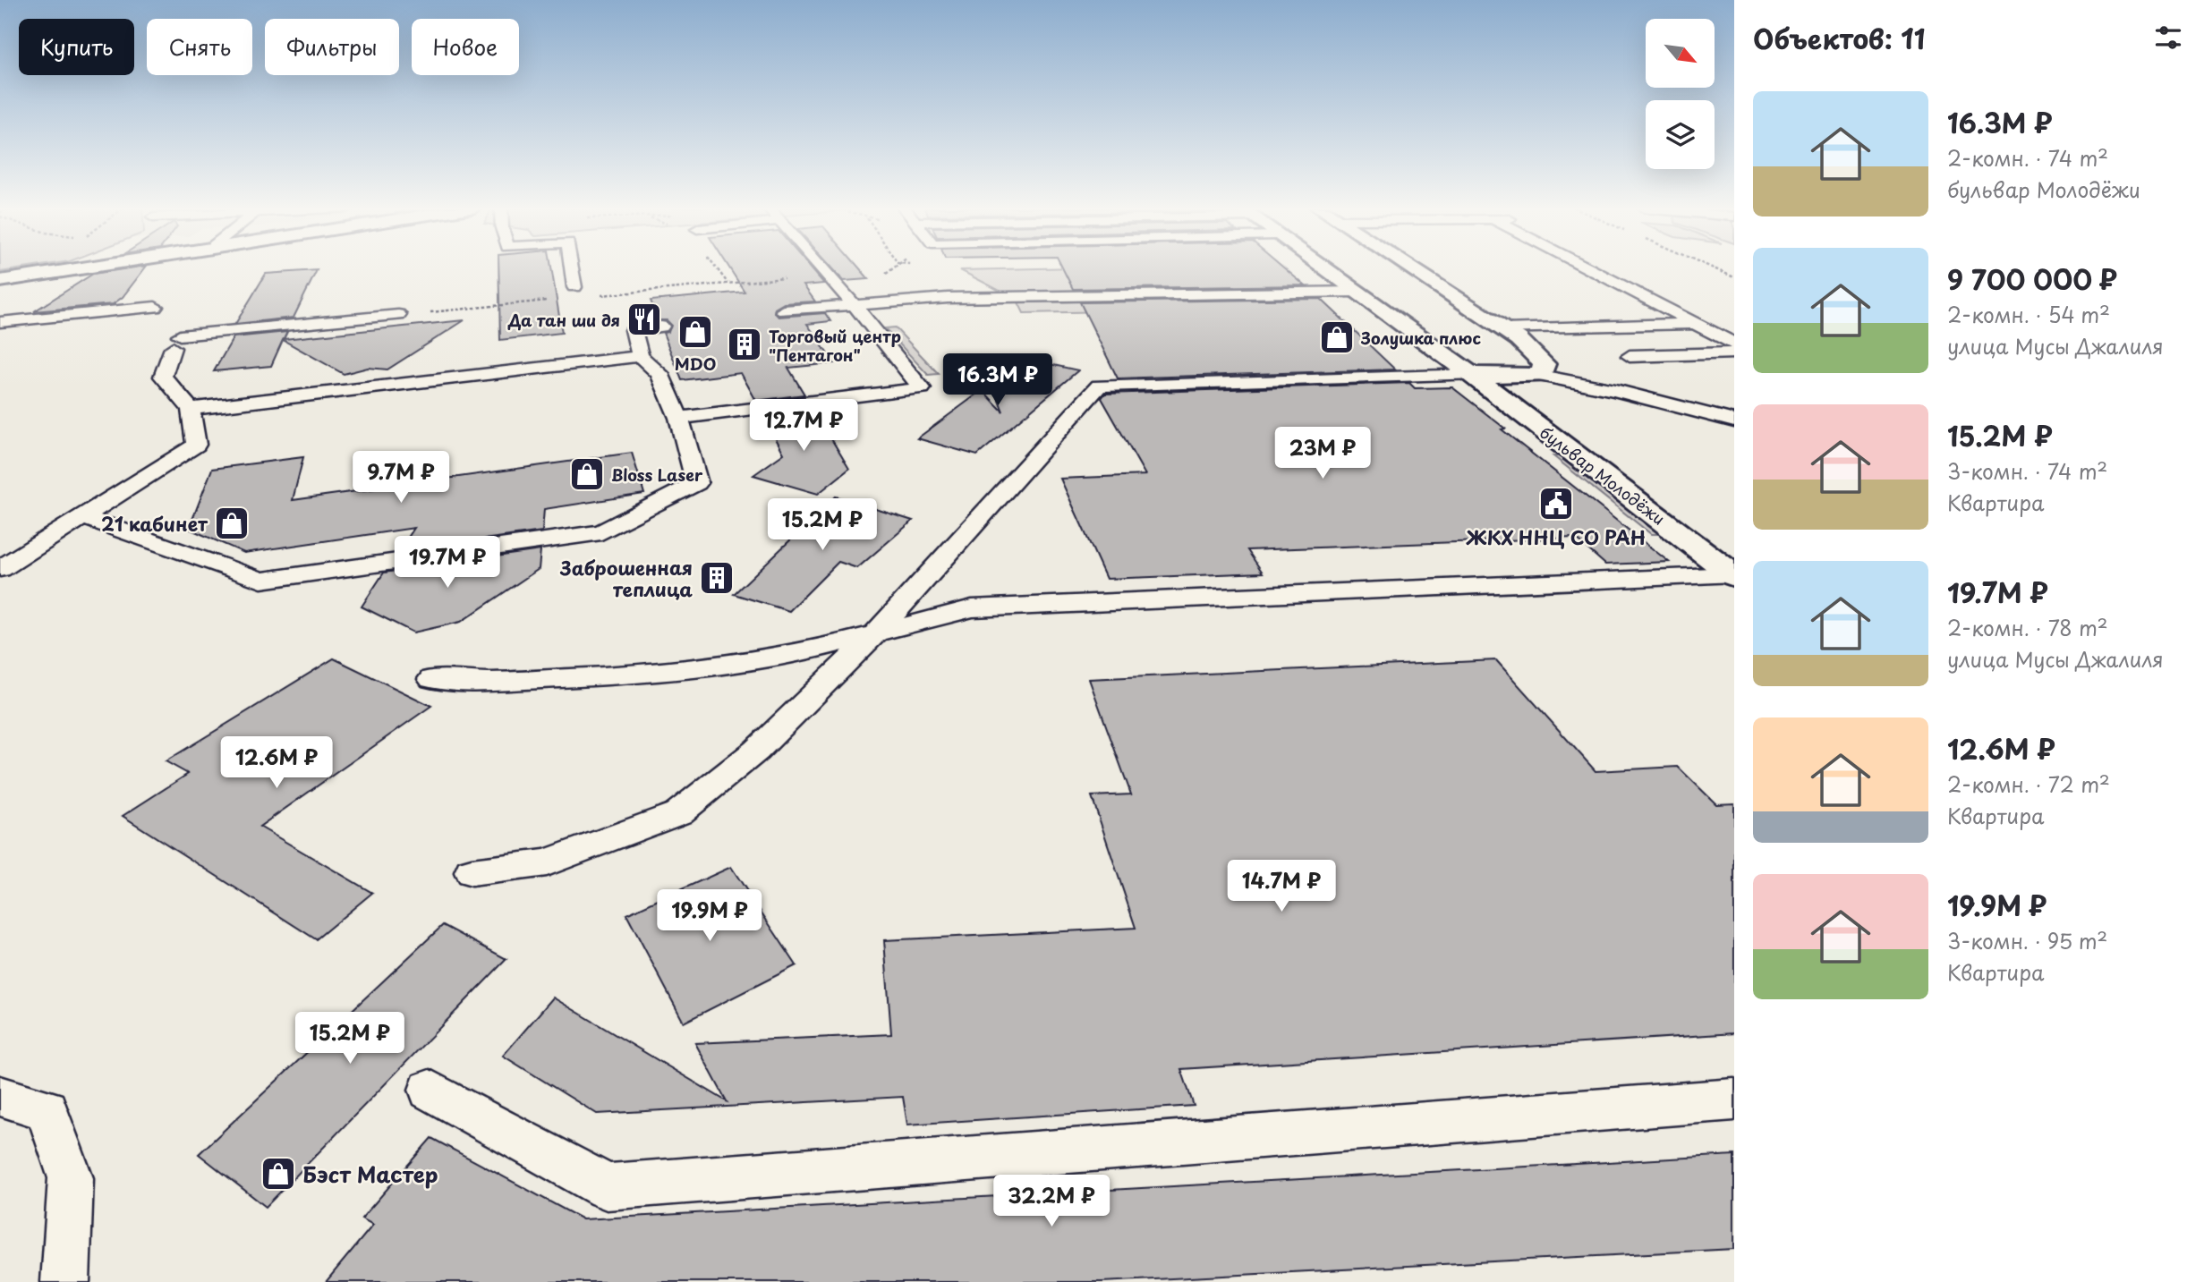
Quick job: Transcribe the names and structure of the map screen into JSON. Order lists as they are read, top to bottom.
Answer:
{
  "streets": {
    "street": ["бульвар Молодёжи"]
  },
  "places": {
    "restaurant": ["Да тан ши дя"],
    "shop": [
      "MDO",
      "Золушка плюс",
      "Bloss Laser",
      "21 кабинет",
      "Бэст Мастер"
    ],
    "building": ["Торговый центр \"Пентагон\"", "Заброшенная теплица"],
    "public building": ["ЖКХ ННЦ СО РАН"]
  },
  "north": "bottom right",
  "page": {
    "heading": "Объектов: 11",
    "chip": [
      "Купить",
      "Снять",
      "Фильтры",
      "Новое"
    ],
    "list": [
      {
        "name": "16.3M ₽",
        "note": "2-комн. · 74 m² · бульвар Молодёжи"
      },
      {
        "name": "9 700 000 ₽",
        "note": "2-комн. · 54 m² · улица Мусы Джалиля"
      },
      {
        "name": "15.2M ₽",
        "note": "3-комн. · 74 m² · Квартира"
      },
      {
        "name": "19.7M ₽",
        "note": "2-комн. · 78 m² · улица Мусы Джалиля"
      },
      {
        "name": "12.6M ₽",
        "note": "2-комн. · 72 m² · Квартира"
      },
      {
        "name": "19.9M ₽",
        "note": "3-комн. · 95 m² · Квартира"
      }
    ],
    "price": [
      "16.3M ₽",
      "12.7M ₽",
      "23M ₽",
      "9.7M ₽",
      "15.2M ₽",
      "19.7M ₽",
      "12.6M ₽",
      "14.7M ₽",
      "19.9M ₽",
      "15.2M ₽",
      "32.2M ₽"
    ]
  }
}
